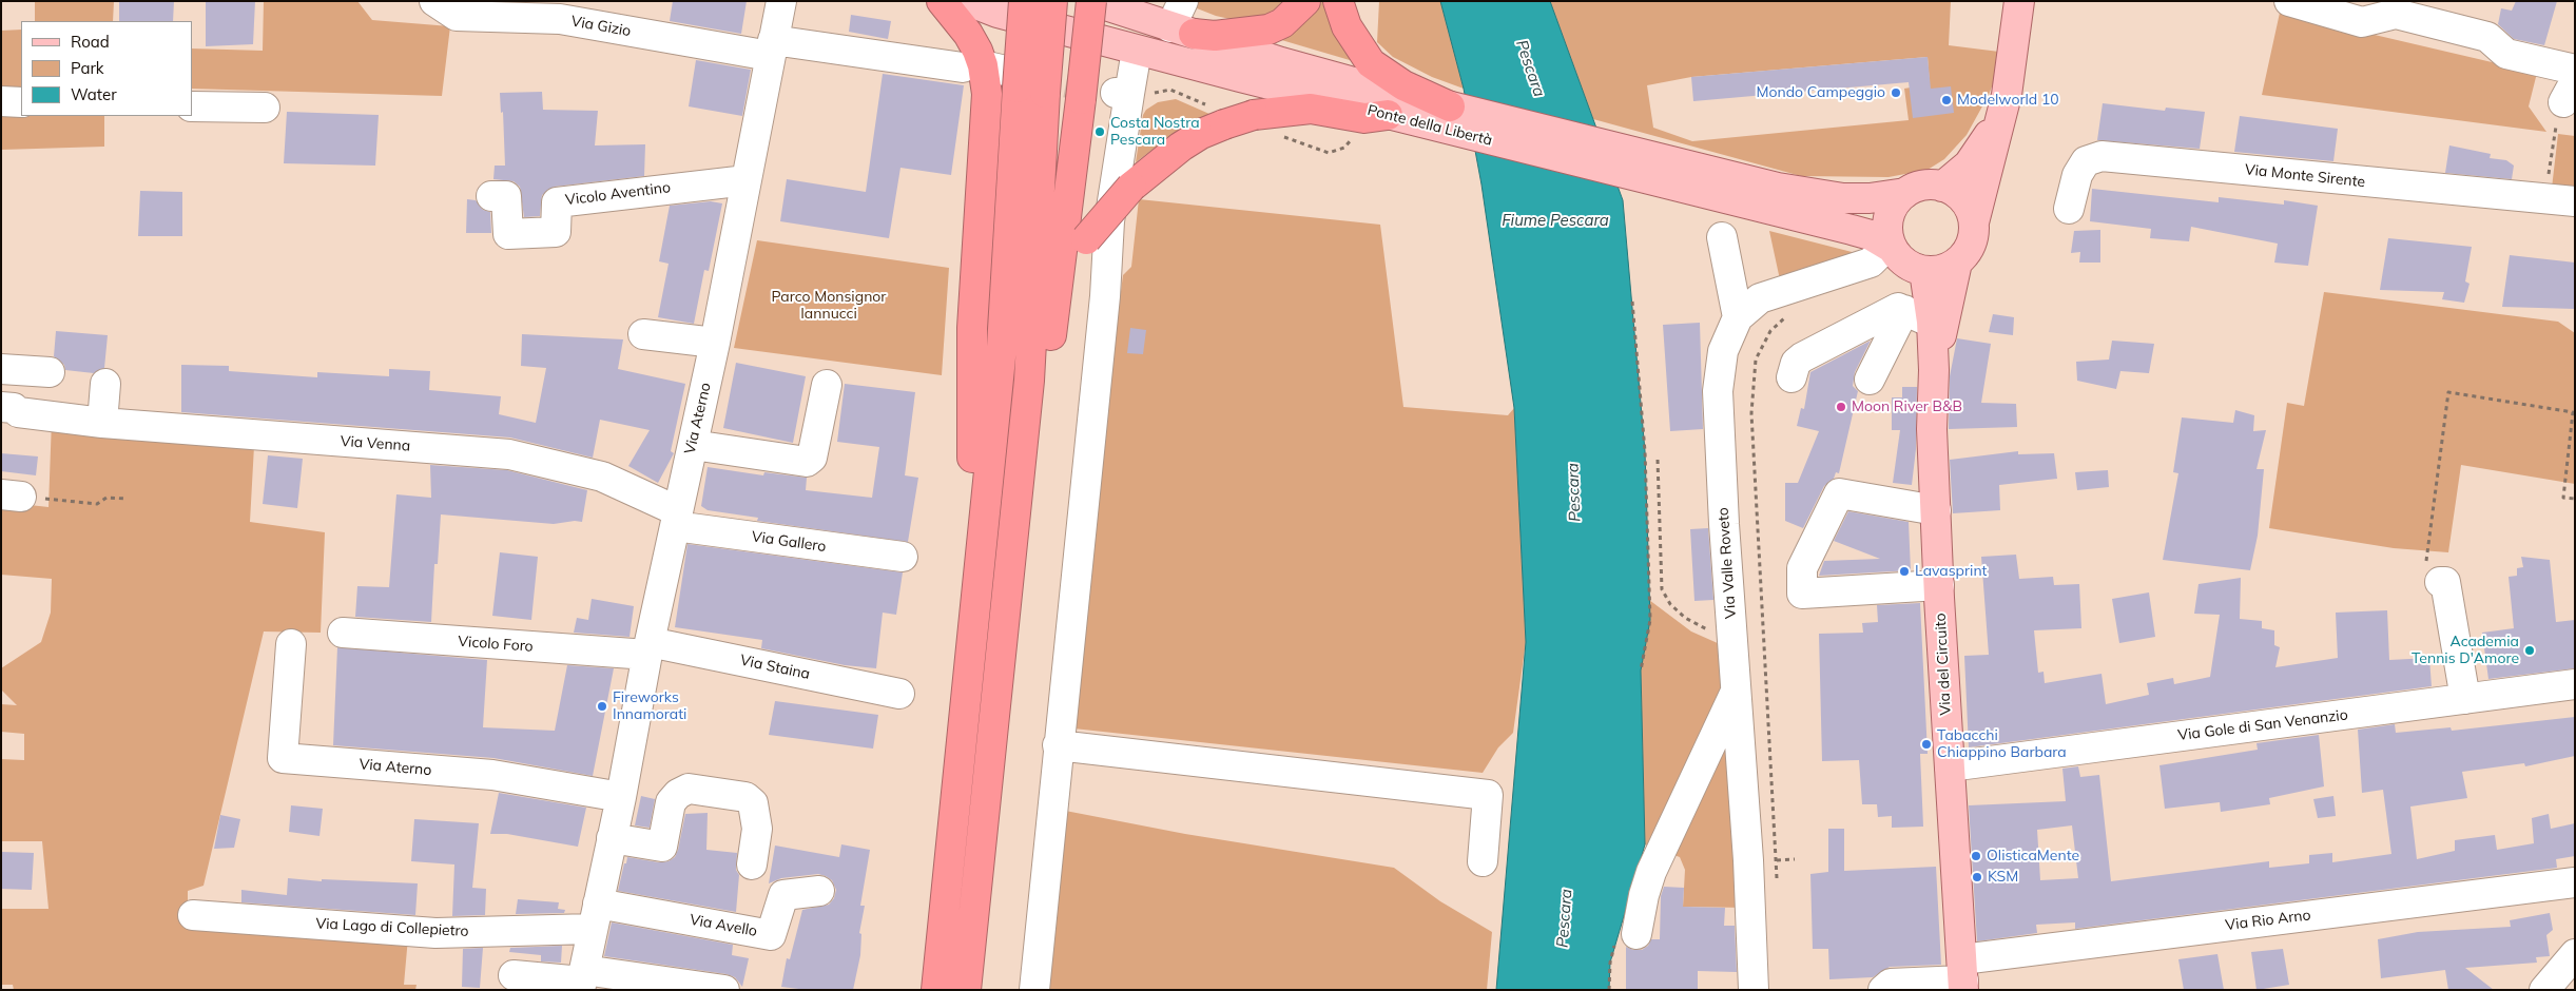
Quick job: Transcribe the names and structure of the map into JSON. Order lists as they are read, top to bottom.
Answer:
{
  "streets": {
    "main road": ["Ponte della Libertà", "Via del Circuito"],
    "street": [
      "Via Gizio",
      "Via Monte Sirente",
      "Vicolo Aventino",
      "Via Aterno",
      "Via Venna",
      "Via Gallero",
      "Via Valle Roveto",
      "Vicolo Foro",
      "Via Staina",
      "Via Gole di San Venanzio",
      "Via Rio Arno",
      "Via Avello",
      "Via Lago di Collepietro"
    ]
  },
  "crossings": [
    ["Via Gizio", "Via Aterno"],
    ["Ponte della Libertà", "Via Valle Roveto"],
    ["Ponte della Libertà", "Via del Circuito"],
    ["Vicolo Aventino", "Via Aterno"],
    ["Via Aterno", "Via Venna"],
    ["Via Aterno", "Via Gallero"],
    ["Via Aterno", "Vicolo Foro"],
    ["Via Aterno", "Via Staina"],
    ["Via Aterno", "Via Avello"],
    ["Via Aterno", "Via Lago di Collepietro"],
    ["Via Venna", "Via Gallero"],
    ["Via Valle Roveto", "Via del Circuito"],
    ["Vicolo Foro", "Via Staina"],
    ["Via del Circuito", "Via Gole di San Venanzio"],
    ["Via del Circuito", "Via Rio Arno"],
    ["Via Avello", "Via Lago di Collepietro"]
  ],
  "water": ["Pescara", "Fiume Pescara"],
  "parks": ["Parco Monsignor Iannucci"],
  "places": [
    "Mondo Campeggio",
    "Modelworld 10",
    "Costa Nostra Pescara",
    "Moon River B&B",
    "Lavasprint",
    "Academia Tennis D'Amore",
    "Fireworks Innamorati",
    "Tabacchi Chiappino Barbara",
    "OlisticaMente",
    "KSM"
  ],
  "legend": ["Road", "Park", "Water"]
}
